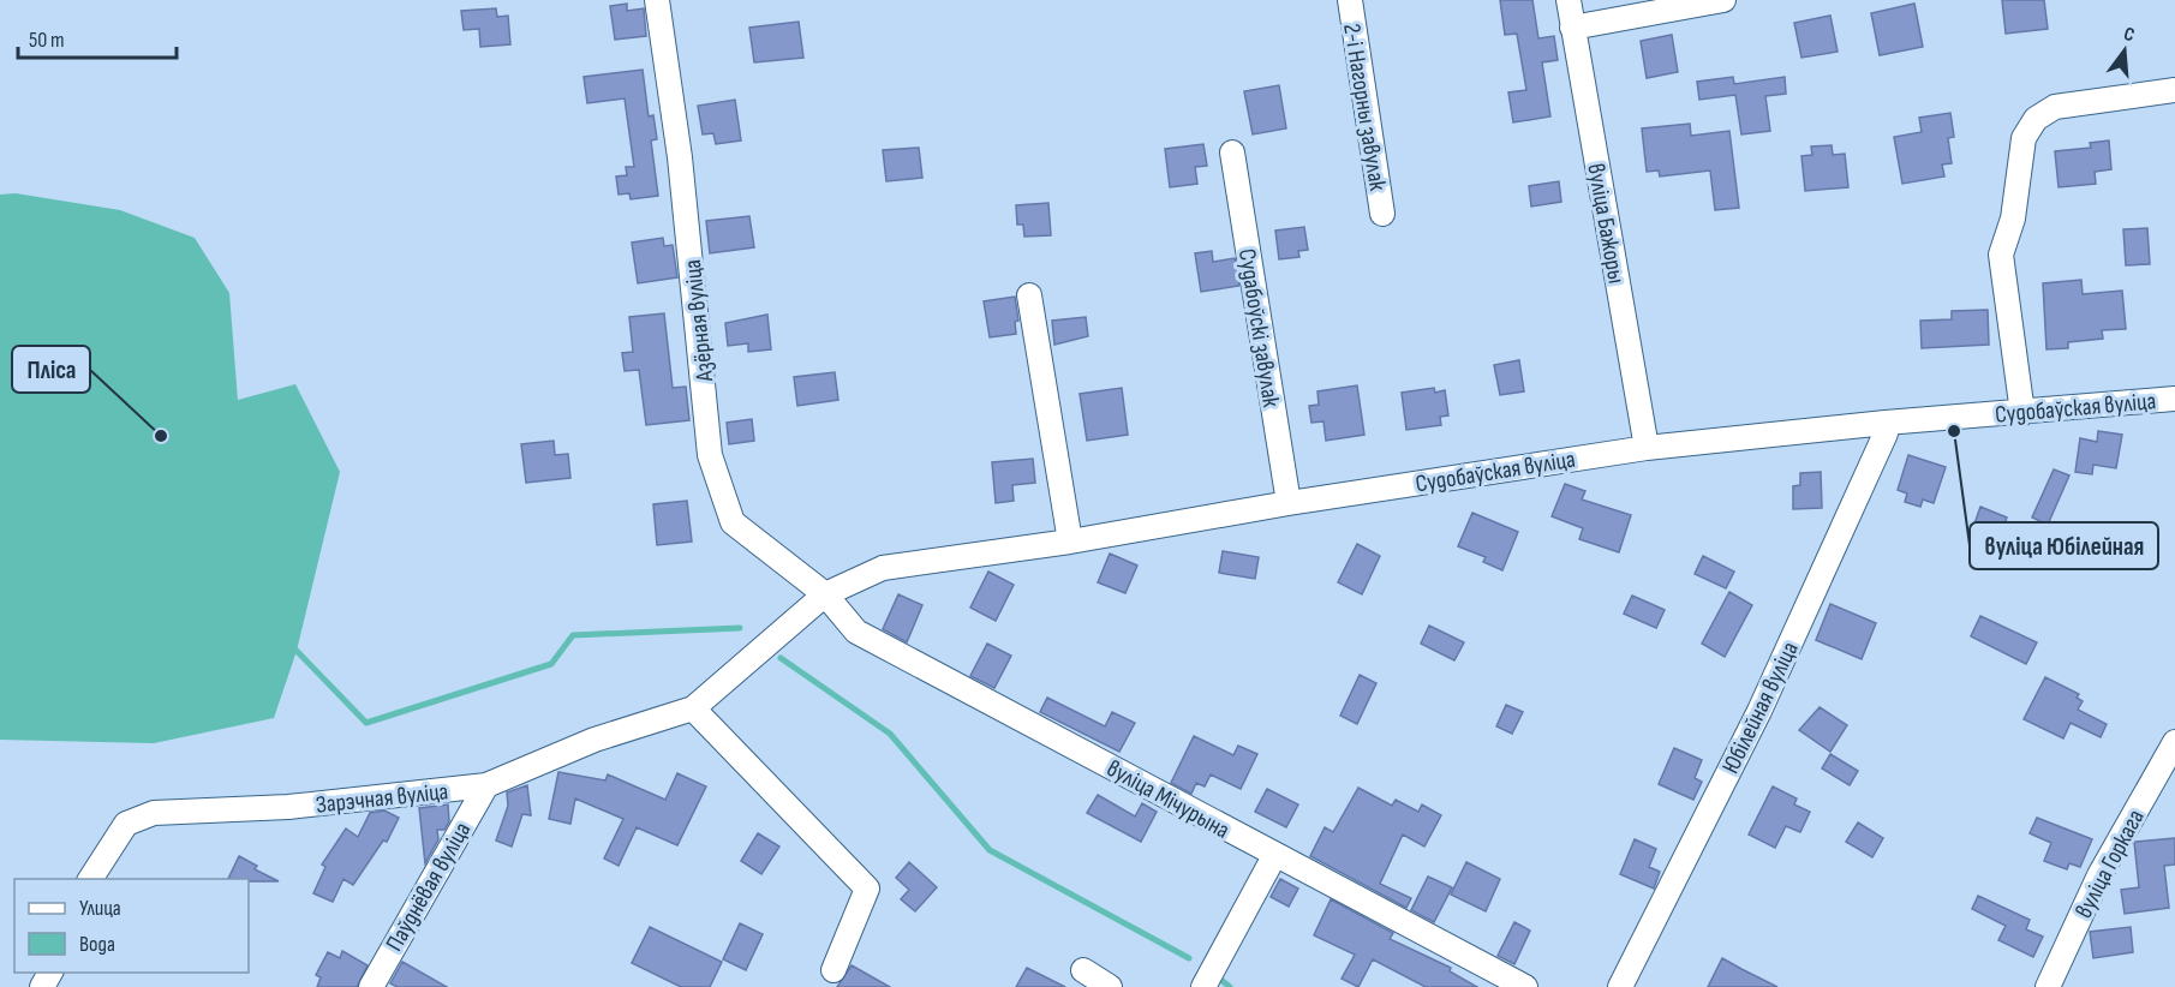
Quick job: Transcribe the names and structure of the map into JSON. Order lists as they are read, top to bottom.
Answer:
{
  "streets": {
    "street": [
      "2-і Нагорны завулак",
      "вуліца Бажоры",
      "Азёрная вуліца",
      "Судабоўскі завулак",
      "Судобаўская вуліца",
      "Юбілейная вуліца",
      "Зарэчная вуліца",
      "вуліца Мічурына",
      "вуліца Горкага",
      "Паўднёвая вуліца"
    ]
  },
  "crossings": [
    ["вуліца Бажоры", "Судобаўская вуліца"],
    ["Азёрная вуліца", "Судобаўская вуліца"],
    ["Азёрная вуліца", "Зарэчная вуліца"],
    ["Азёрная вуліца", "вуліца Мічурына"],
    ["Судабоўскі завулак", "Судобаўская вуліца"],
    ["Судобаўская вуліца", "Юбілейная вуліца"],
    ["Судобаўская вуліца", "Зарэчная вуліца"],
    ["Судобаўская вуліца", "вуліца Мічурына"],
    ["Зарэчная вуліца", "вуліца Мічурына"],
    ["Зарэчная вуліца", "Паўднёвая вуліца"]
  ],
  "places": ["вуліца Юбілейная", "Пліса"],
  "legend": ["Улица", "Вода"],
  "scale_bar": "50 m",
  "north": "top"
}
